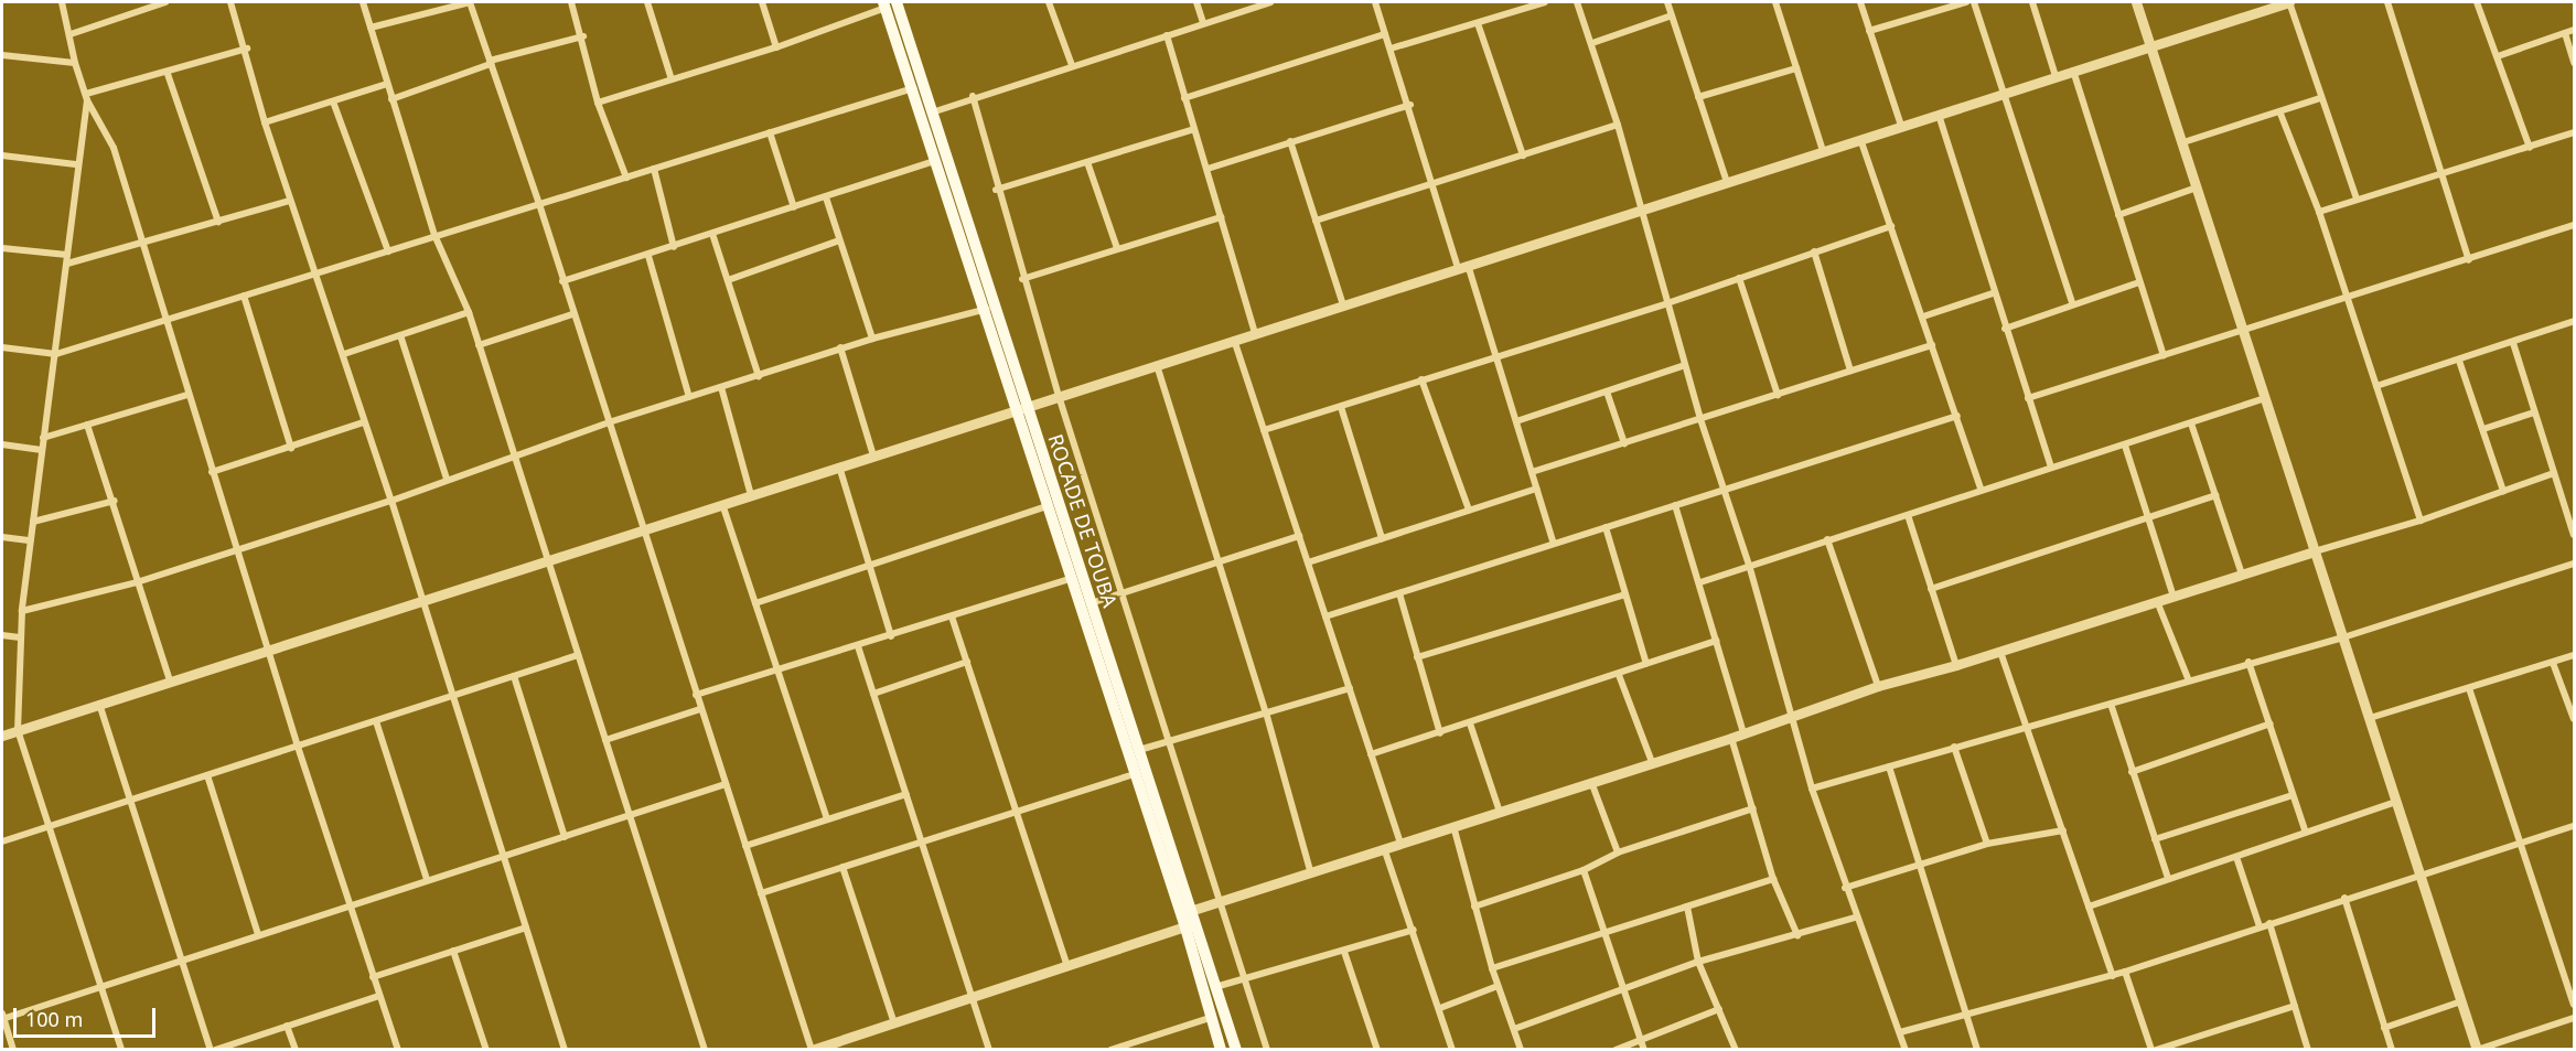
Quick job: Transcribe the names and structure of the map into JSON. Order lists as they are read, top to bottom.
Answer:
{
  "streets": {
    "main road": ["ROCADE DE TOUBA"]
  },
  "scale_bar": "100 m"
}
